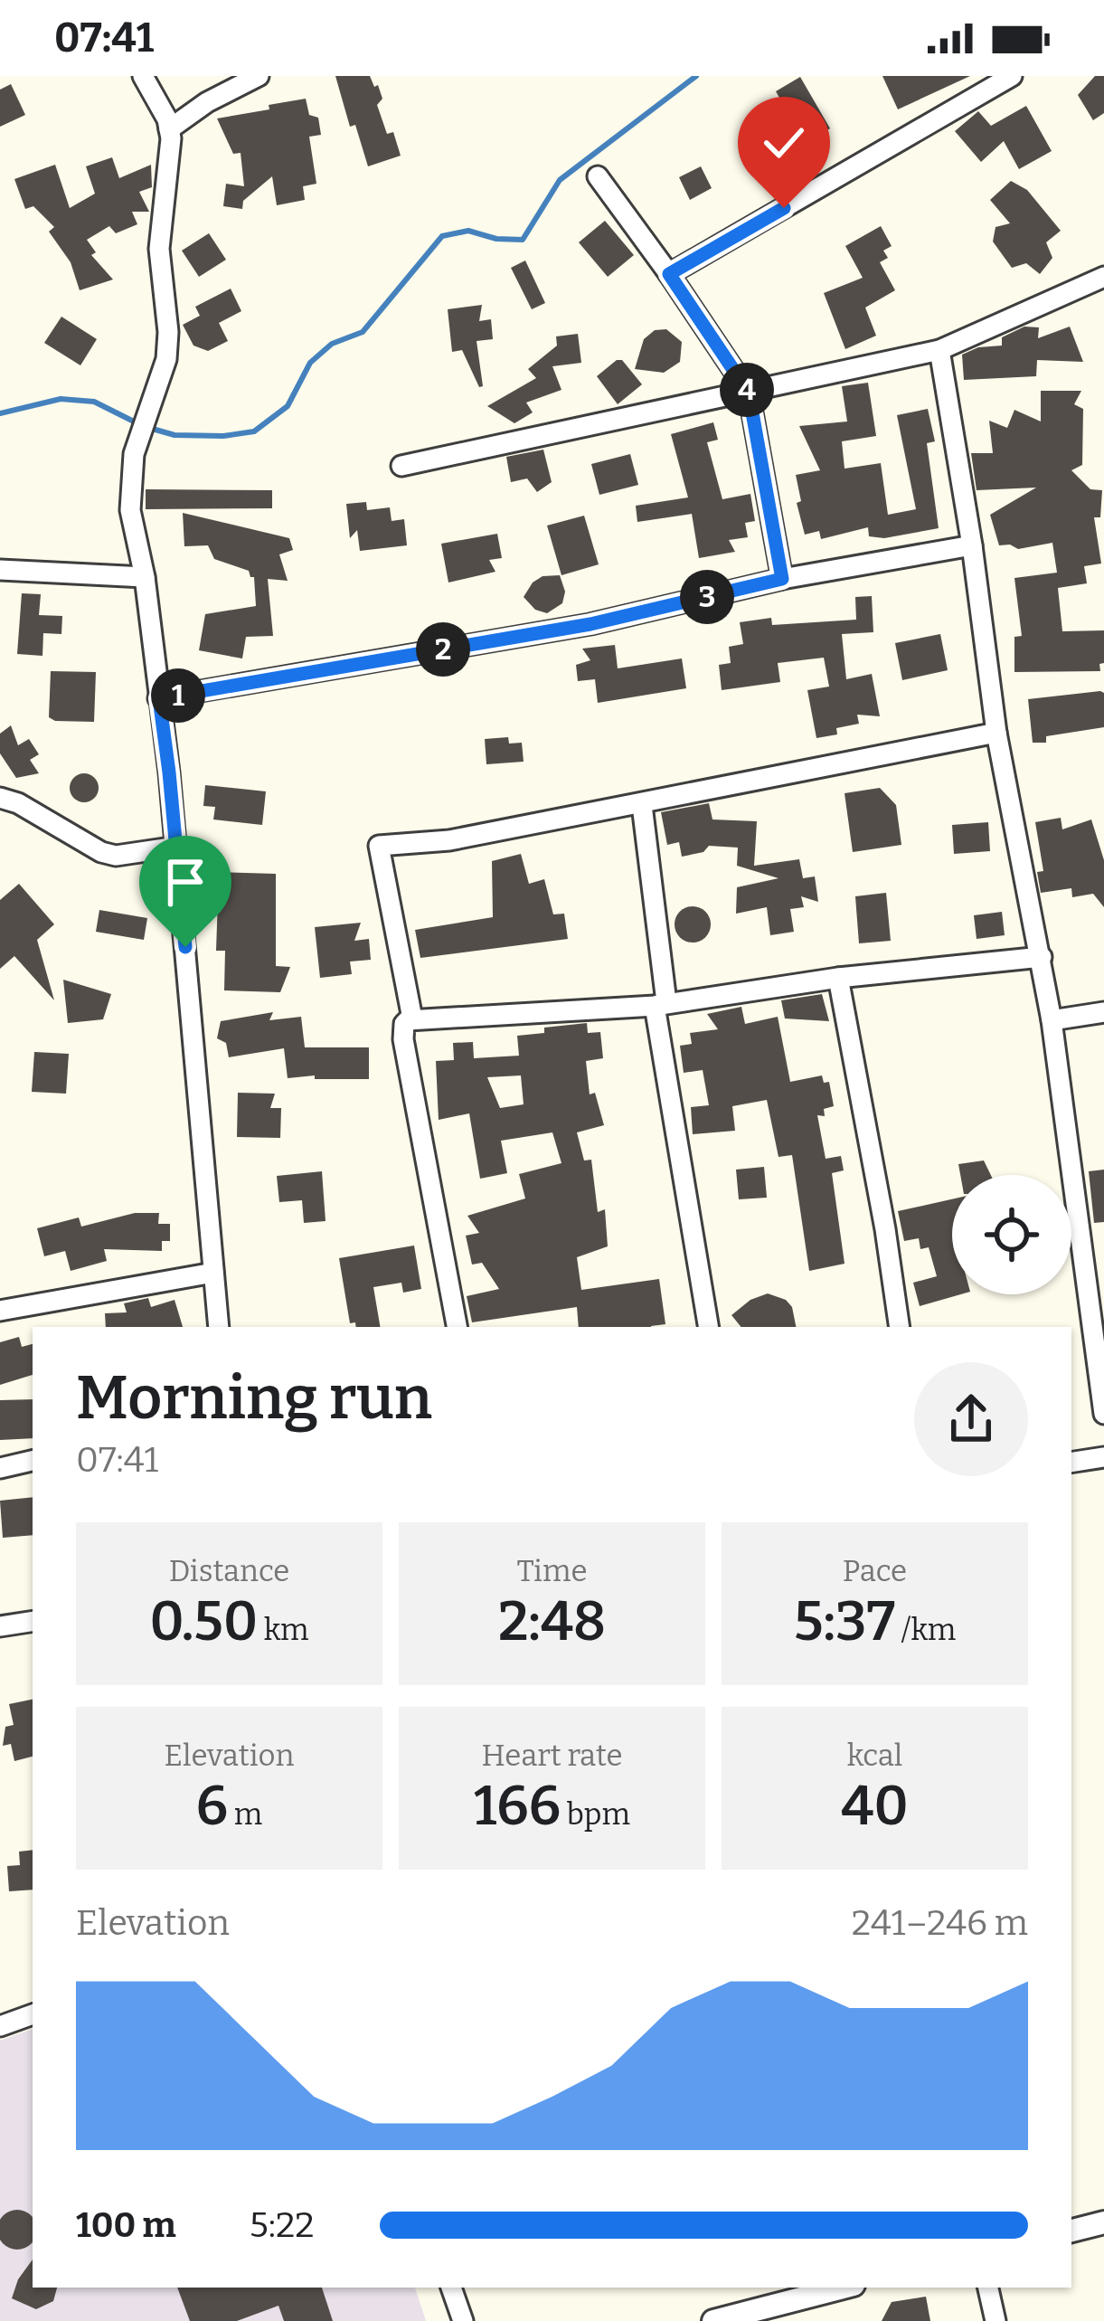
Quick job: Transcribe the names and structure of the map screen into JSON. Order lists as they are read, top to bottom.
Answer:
{
  "page": {
    "status": "07:41",
    "pins": [
      "4",
      "3",
      "2",
      "1"
    ],
    "heading": ["Morning run", "07:41"],
    "stats": [
      ["Distance", "0.50 km"],
      ["Time", "2:48"],
      ["Pace", "5:37 /km"],
      ["Elevation", "6 m"],
      ["Heart rate", "166 bpm"],
      ["kcal", "40"]
    ],
    "chart": ["Elevation", "241–246 m"],
    "list": [
      {
        "name": "100 m",
        "note": "5:22"
      }
    ]
  }
}
